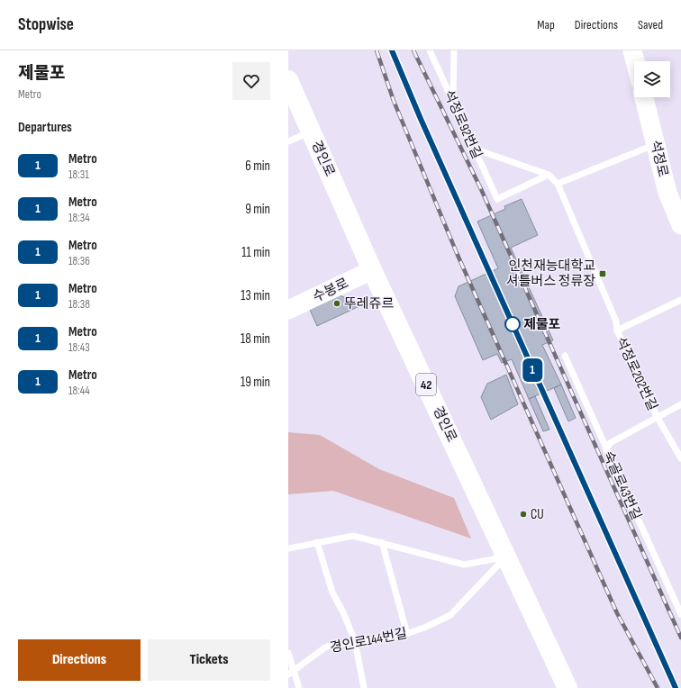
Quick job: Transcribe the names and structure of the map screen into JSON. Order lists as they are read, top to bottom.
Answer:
{
  "streets": {
    "main road": [
      "경인로",
      "석정로",
      "수봉로",
      "42"
    ],
    "lane": [
      "석정로92번길",
      "석정로202번길",
      "숙골로43번길",
      "경인로144번길"
    ]
  },
  "crossings": [
    ["경인로", "수봉로"],
    ["경인로", "경인로144번길"],
    ["석정로202번길", "숙골로43번길"]
  ],
  "places": {
    "transit": ["인천재능대학교 셔틀버스 정류장"],
    "other": ["뚜레쥬르", "제물포", "CU"]
  },
  "lines": ["metro line 1"],
  "page": {
    "header": "Stopwise",
    "nav": ["Map", "Directions", "Saved"],
    "heading": [
      ["제물포", "Metro"],
      "Departures"
    ],
    "on_map": "1",
    "list": [
      {
        "mark": "1",
        "name": "Metro",
        "note": "18:31",
        "value": "6 min"
      },
      {
        "mark": "1",
        "name": "Metro",
        "note": "18:34",
        "value": "9 min"
      },
      {
        "mark": "1",
        "name": "Metro",
        "note": "18:36",
        "value": "11 min"
      },
      {
        "mark": "1",
        "name": "Metro",
        "note": "18:38",
        "value": "13 min"
      },
      {
        "mark": "1",
        "name": "Metro",
        "note": "18:43",
        "value": "18 min"
      },
      {
        "mark": "1",
        "name": "Metro",
        "note": "18:44",
        "value": "19 min"
      }
    ],
    "buttons": ["Directions", "Tickets"]
  }
}
